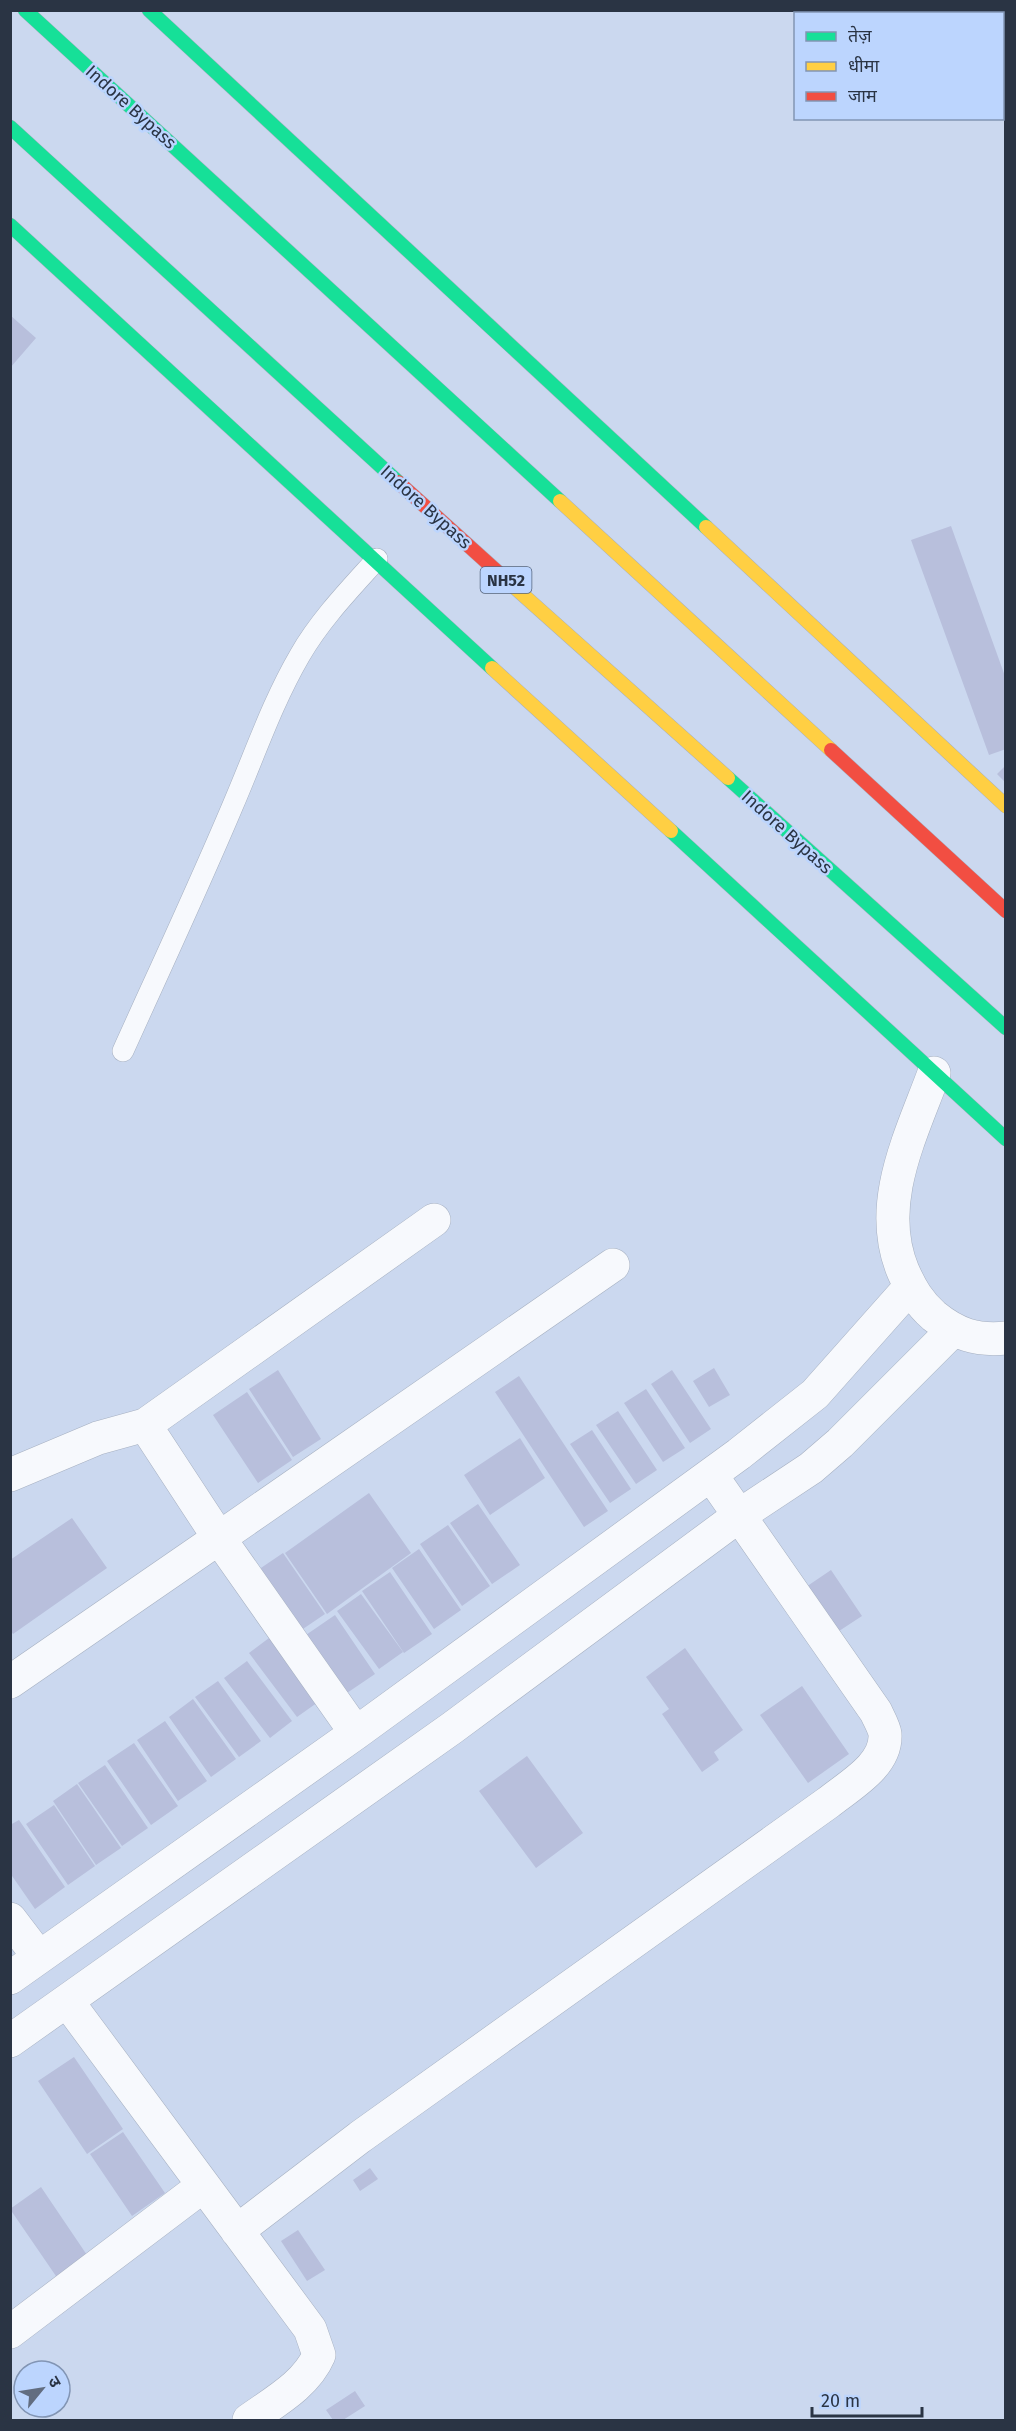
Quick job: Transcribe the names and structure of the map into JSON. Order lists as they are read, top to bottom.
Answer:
{
  "streets": {
    "main road": ["Indore Bypass", "NH52"]
  },
  "legend": ["तेज़", "धीमा", "जाम"],
  "scale_bar": "20 m",
  "north": "top right"
}
